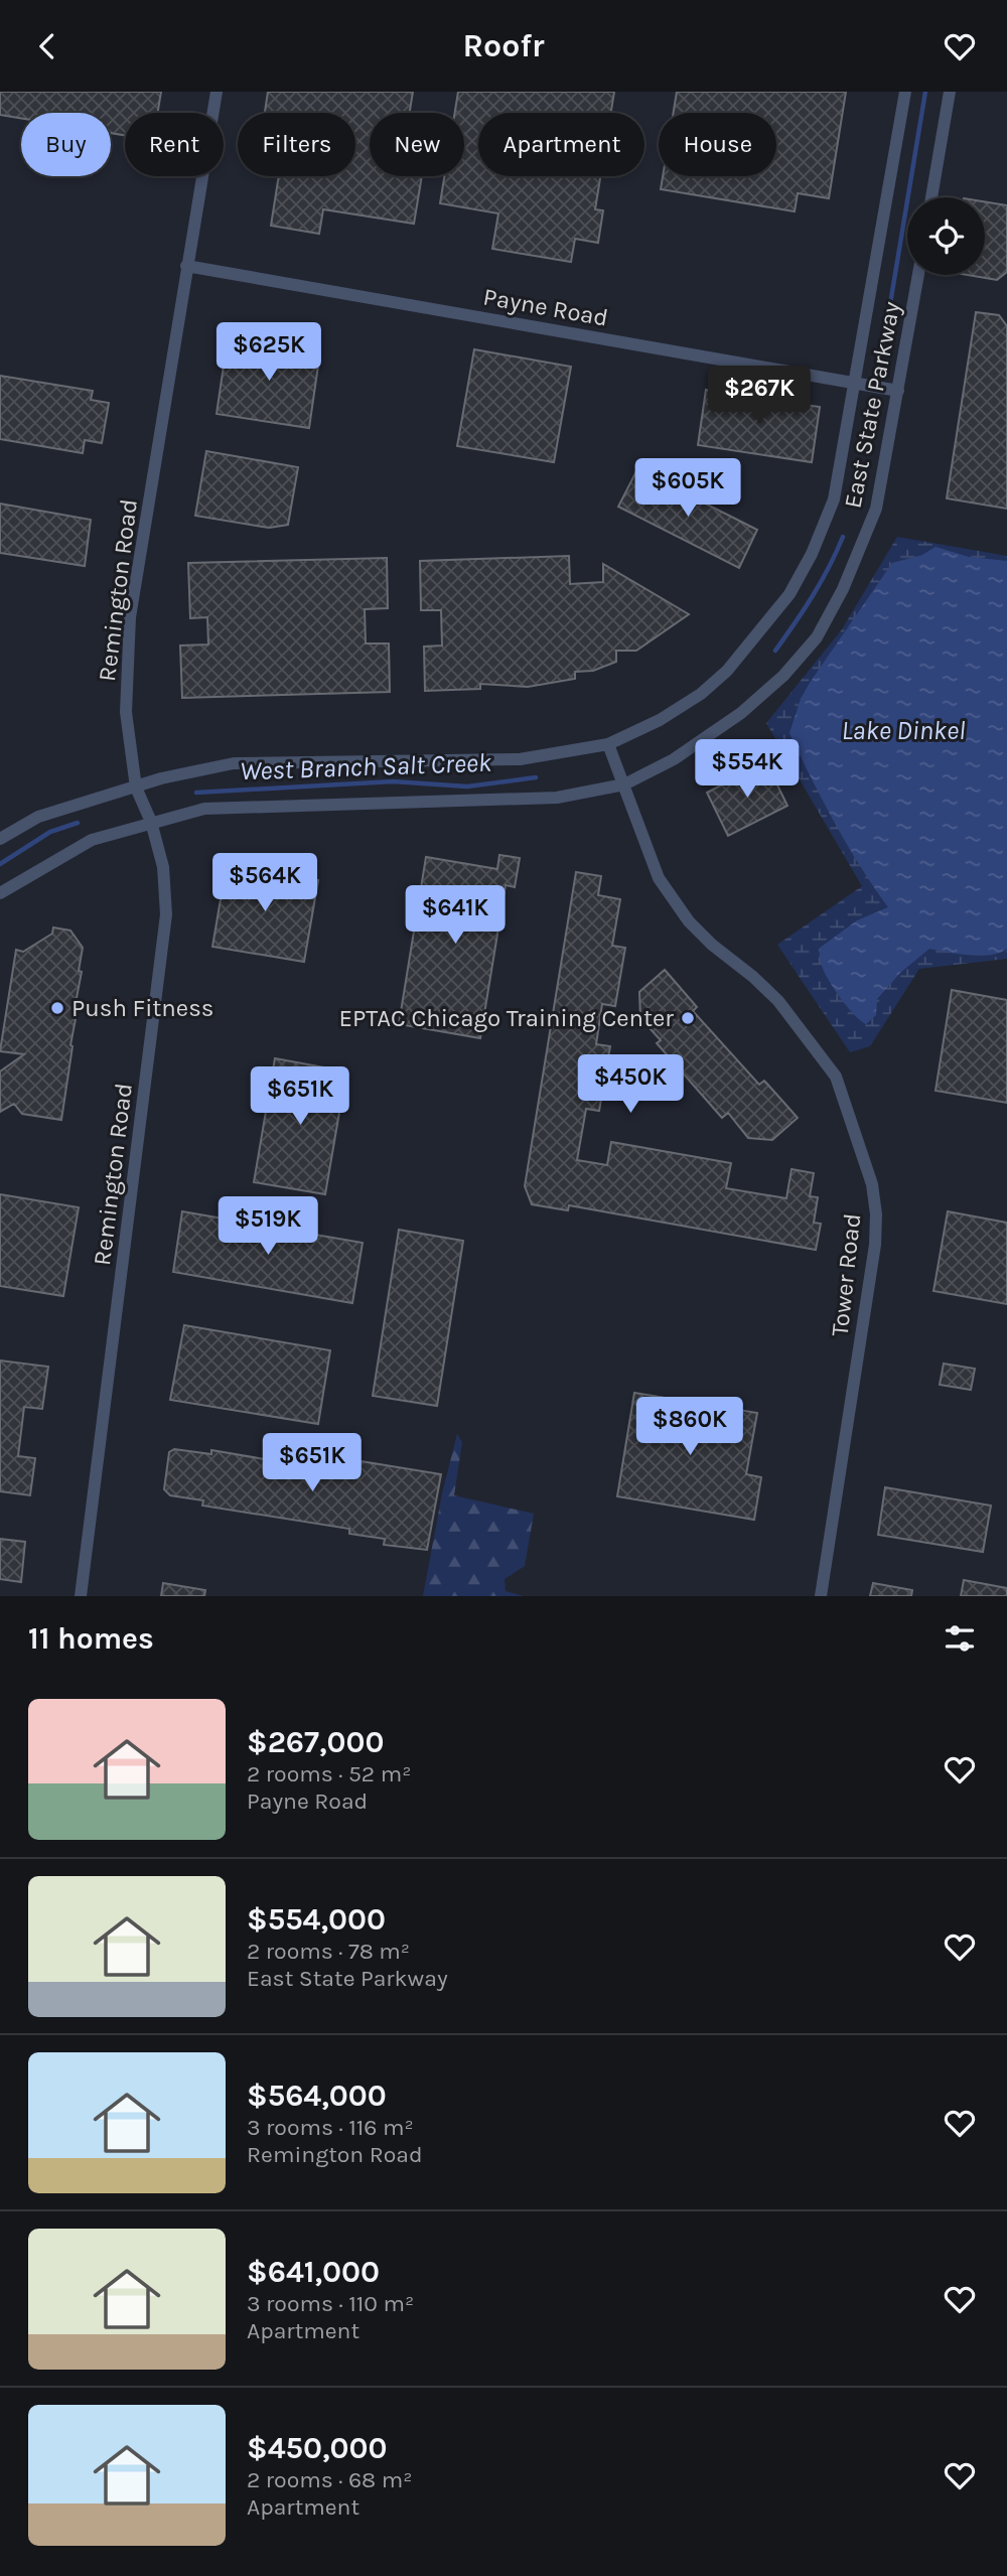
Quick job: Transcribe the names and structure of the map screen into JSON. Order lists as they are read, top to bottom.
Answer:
{
  "streets": {
    "street": [
      "Payne Road",
      "East State Parkway",
      "Remington Road",
      "Tower Road"
    ]
  },
  "crossings": [
    ["Payne Road", "East State Parkway"],
    ["Payne Road", "Remington Road"],
    ["East State Parkway", "Remington Road"],
    ["East State Parkway", "Tower Road"]
  ],
  "water": ["Lake Dinkel", "West Branch Salt Creek"],
  "places": ["Push Fitness", "EPTAC Chicago Training Center"],
  "page": {
    "header": "Roofr",
    "chip": [
      "Buy",
      "Rent",
      "Filters",
      "New",
      "Apartment",
      "House"
    ],
    "price": [
      "$625K",
      "$267K",
      "$605K",
      "$554K",
      "$564K",
      "$641K",
      "$450K",
      "$651K",
      "$519K",
      "$860K",
      "$651K"
    ],
    "heading": "11 homes",
    "list": [
      {
        "name": "$267,000",
        "note": "2 rooms · 52 m² · Payne Road"
      },
      {
        "name": "$554,000",
        "note": "2 rooms · 78 m² · East State Parkway"
      },
      {
        "name": "$564,000",
        "note": "3 rooms · 116 m² · Remington Road"
      },
      {
        "name": "$641,000",
        "note": "3 rooms · 110 m² · Apartment"
      },
      {
        "name": "$450,000",
        "note": "2 rooms · 68 m² · Apartment"
      }
    ]
  }
}
